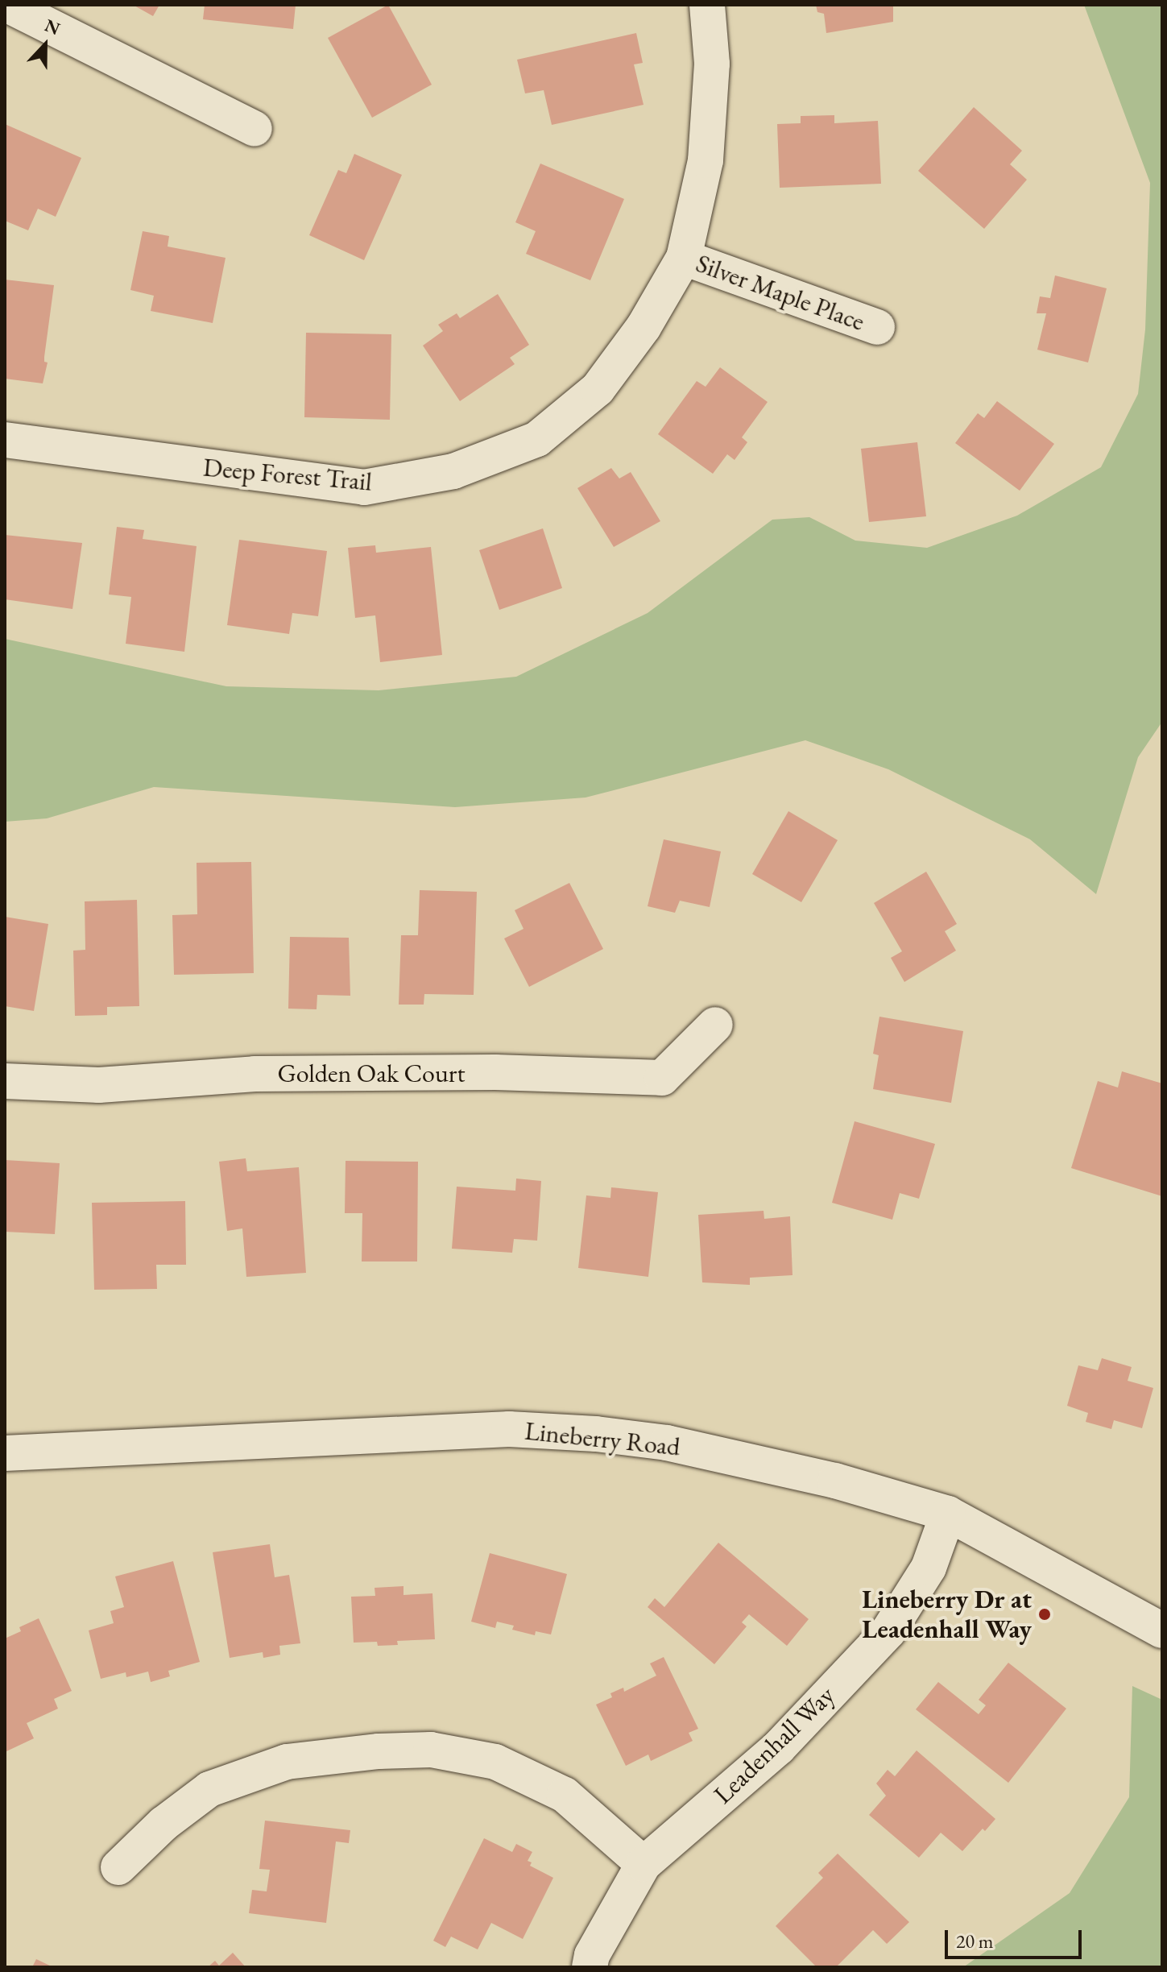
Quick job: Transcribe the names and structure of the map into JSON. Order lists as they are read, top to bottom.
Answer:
{
  "streets": {
    "street": [
      "Silver Maple Place",
      "Deep Forest Trail",
      "Golden Oak Court",
      "Lineberry Road",
      "Leadenhall Way"
    ]
  },
  "crossings": [
    ["Silver Maple Place", "Deep Forest Trail"],
    ["Lineberry Road", "Leadenhall Way"]
  ],
  "places": ["Lineberry Dr at Leadenhall Way"],
  "scale_bar": "20 m",
  "north": "top"
}
